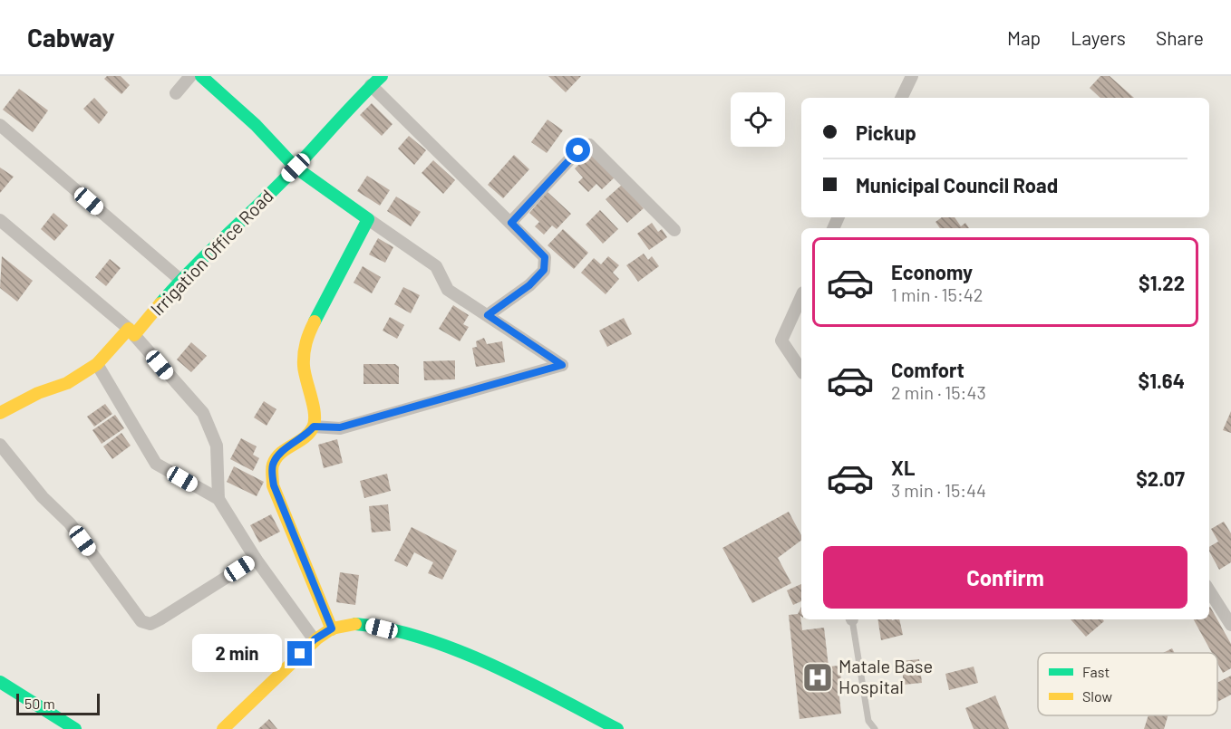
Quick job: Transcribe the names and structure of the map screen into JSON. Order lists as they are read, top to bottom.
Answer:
{
  "streets": {
    "street": ["Irrigation Office Road"]
  },
  "places": {
    "hospital": ["Matale Base Hospital"]
  },
  "legend": ["Fast", "Slow"],
  "scale_bar": "50 m",
  "page": {
    "header": "Cabway",
    "nav": ["Map", "Layers", "Share"],
    "banner": ["Pickup", "Municipal Council Road"],
    "list": [
      {
        "name": "Economy",
        "note": "1 min · 15:42",
        "value": "$1.22"
      },
      {
        "name": "Comfort",
        "note": "2 min · 15:43",
        "value": "$1.64"
      },
      {
        "name": "XL",
        "note": "3 min · 15:44",
        "value": "$2.07"
      }
    ],
    "buttons": "Confirm",
    "bubble": "2 min",
    "scale": "50 m"
  }
}
